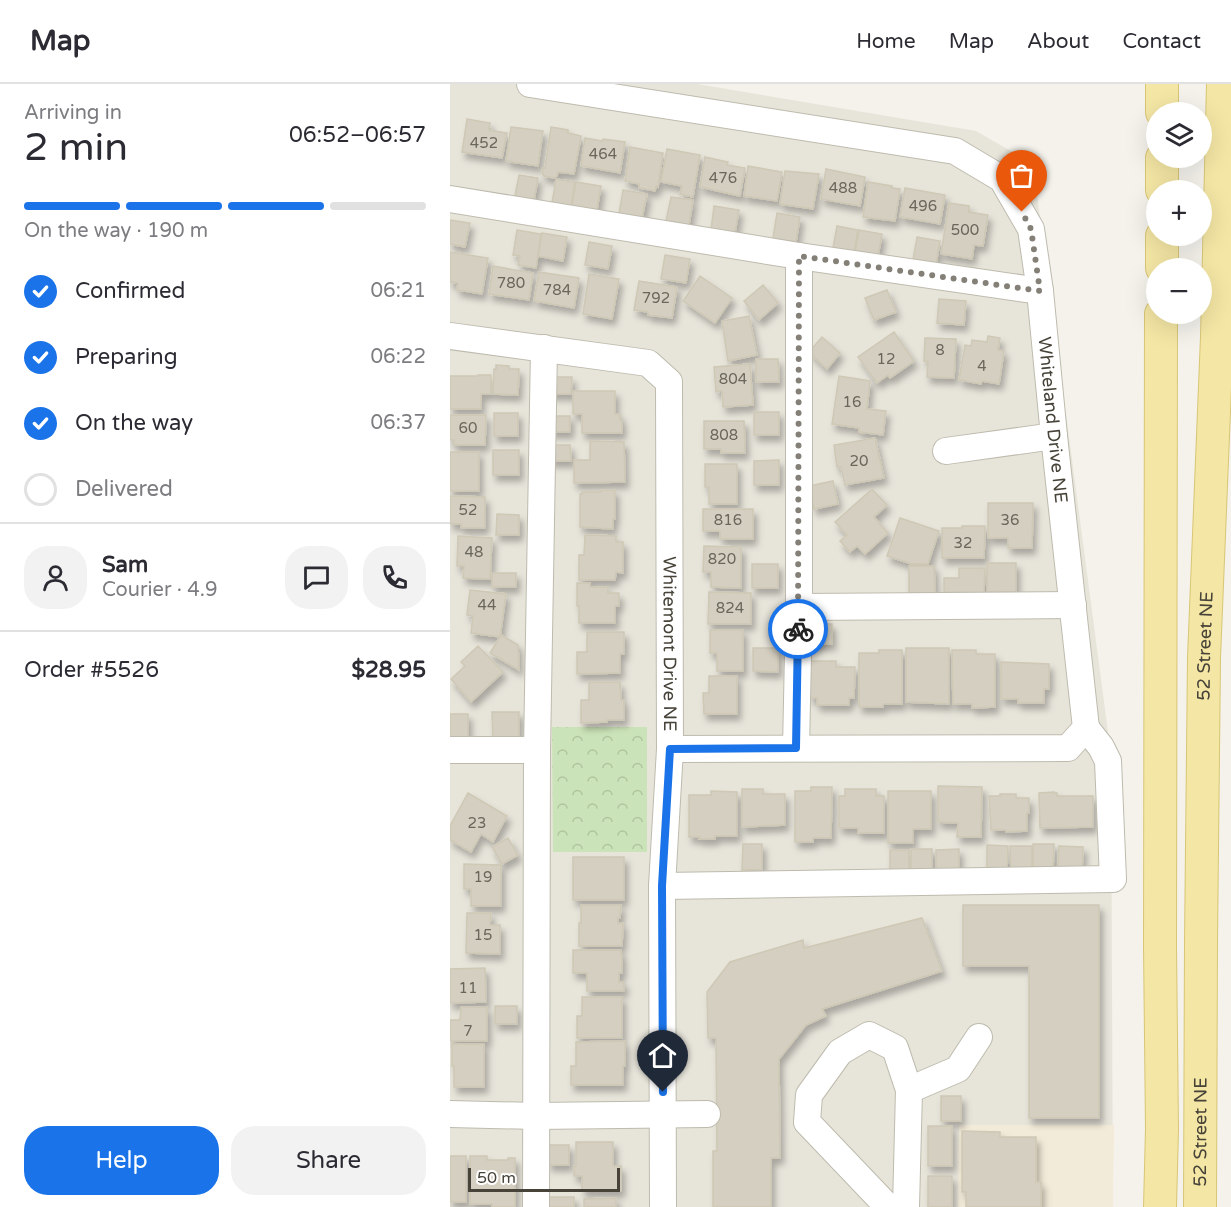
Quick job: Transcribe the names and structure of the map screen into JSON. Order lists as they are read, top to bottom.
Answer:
{
  "streets": {
    "main road": ["52 Street NE"],
    "street": ["Whiteland Drive NE", "Whitemont Drive NE"]
  },
  "house_numbers": [
    "452",
    "464",
    "476",
    "488",
    "496",
    "500",
    "780",
    "784",
    "792",
    "8",
    "12",
    "4",
    "804",
    "16",
    "60",
    "808",
    "20",
    "52",
    "816",
    "36",
    "32",
    "48",
    "820",
    "44",
    "824",
    "23",
    "19",
    "15",
    "11",
    "7"
  ],
  "scale_bar": "50 m",
  "page": {
    "header": "Map",
    "nav": [
      "Home",
      "Map",
      "About",
      "Contact"
    ],
    "heading": ["2 min", "Arriving in", "06:52–06:57"],
    "panel": [
      "Sam",
      "Courier · 4.9",
      "Order #5526",
      "$28.95"
    ],
    "map_buttons": ["+", "−"],
    "bar": "On the way · 190 m",
    "list": [
      ["Confirmed", "06:21"],
      ["Preparing", "06:22"],
      ["On the way", "06:37"],
      "Delivered"
    ],
    "buttons": ["Help", "Share"],
    "scale": "50 m"
  }
}
